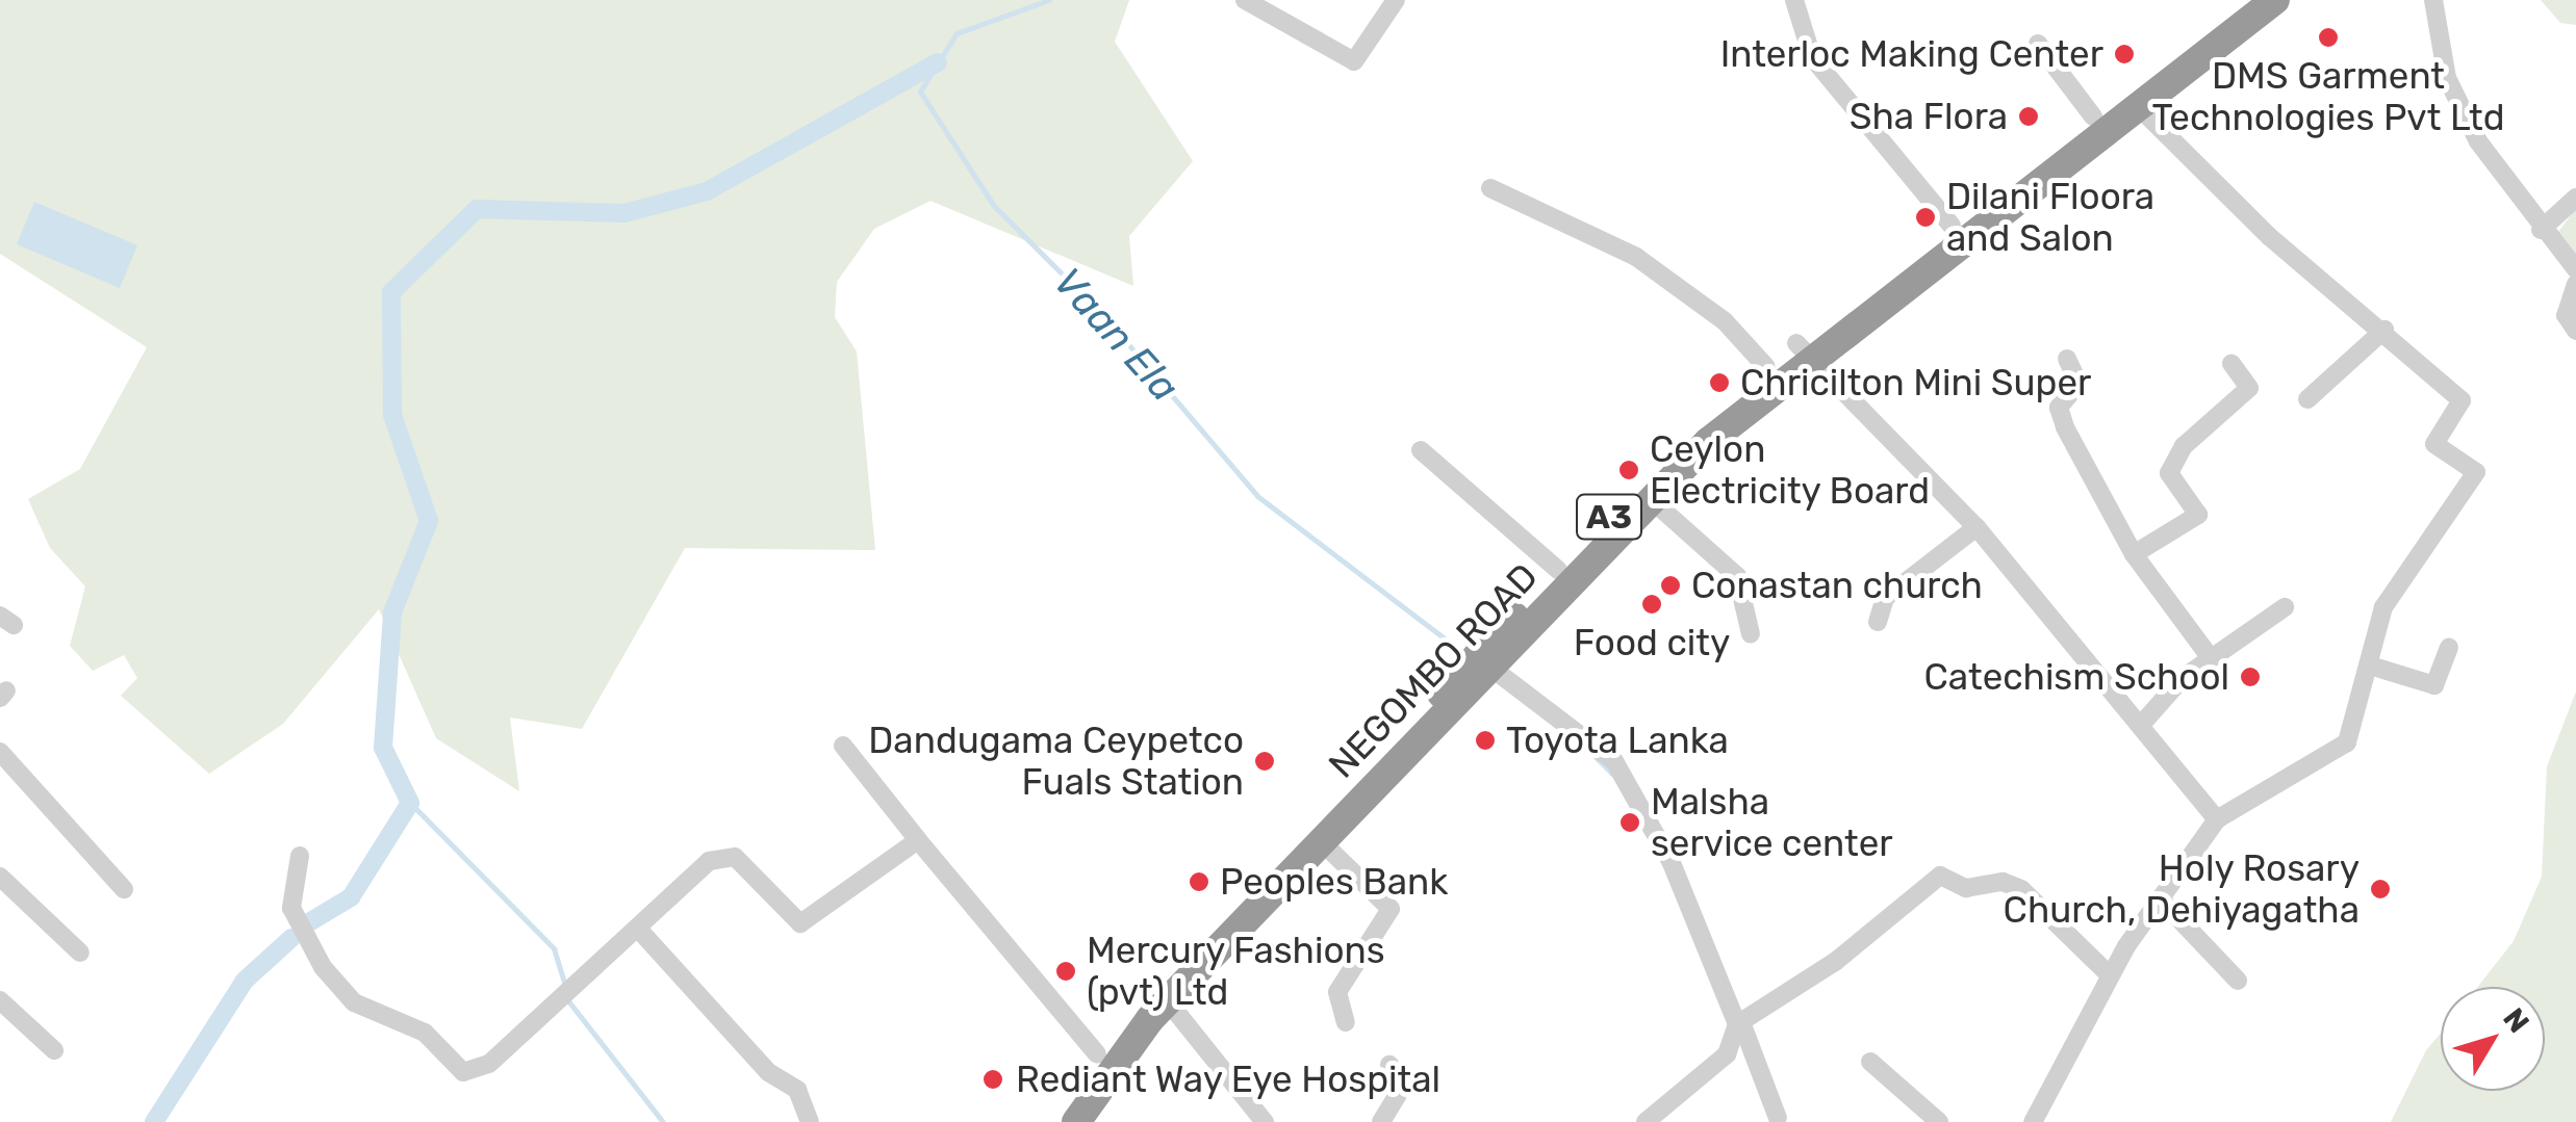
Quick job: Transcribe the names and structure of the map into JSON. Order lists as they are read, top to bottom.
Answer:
{
  "streets": {
    "highway": ["A3", "NEGOMBO ROAD"]
  },
  "water": ["Vaan Ela"],
  "places": [
    "DMS Garment Technologies Pvt Ltd",
    "Interloc Making Center",
    "Sha Flora",
    "Dilani Floora and Salon",
    "Chricilton Mini Super",
    "Ceylon Electricity Board",
    "Conastan church",
    "Food city",
    "Catechism School",
    "Toyota Lanka",
    "Dandugama Ceypetco Fuals Station",
    "Malsha service center",
    "Peoples Bank",
    "Holy Rosary Church, Dehiyagatha",
    "Mercury Fashions (pvt) Ltd",
    "Rediant Way Eye Hospital"
  ],
  "north": "top right"
}
